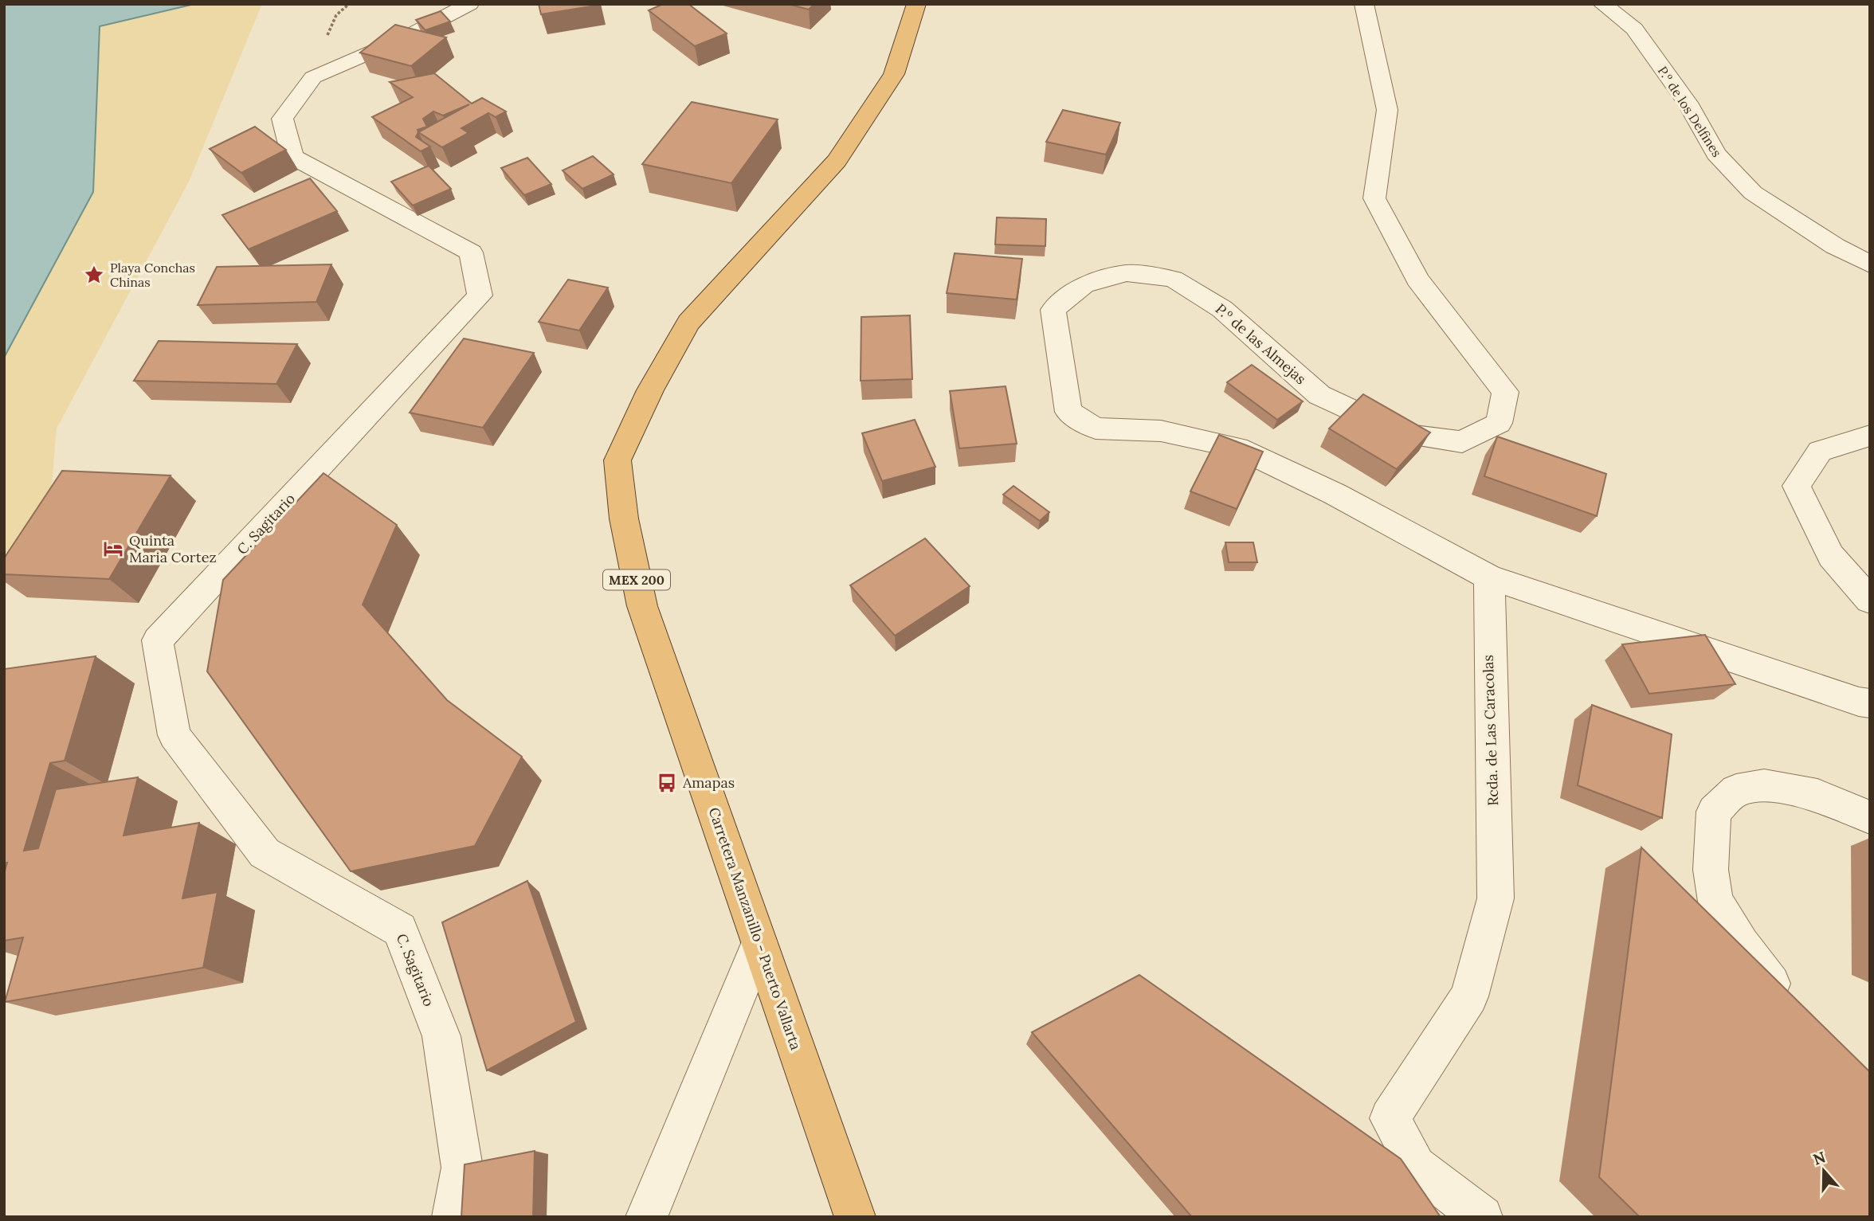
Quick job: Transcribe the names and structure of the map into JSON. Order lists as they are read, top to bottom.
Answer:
{
  "streets": {
    "highway": ["MEX 200", "Carretera Manzanillo - Puerto Vallarta"],
    "street": [
      "P.º de los Delfines",
      "P.º de las Almejas",
      "C. Sagitario",
      "Rcda. de Las Caracolas"
    ]
  },
  "crossings": [
    ["P.º de las Almejas", "Rcda. de Las Caracolas"]
  ],
  "places": {
    "place": ["Playa Conchas Chinas"],
    "hotel": ["Quinta Maria Cortez"],
    "bus stop": ["Amapas"]
  },
  "north": "top"
}
